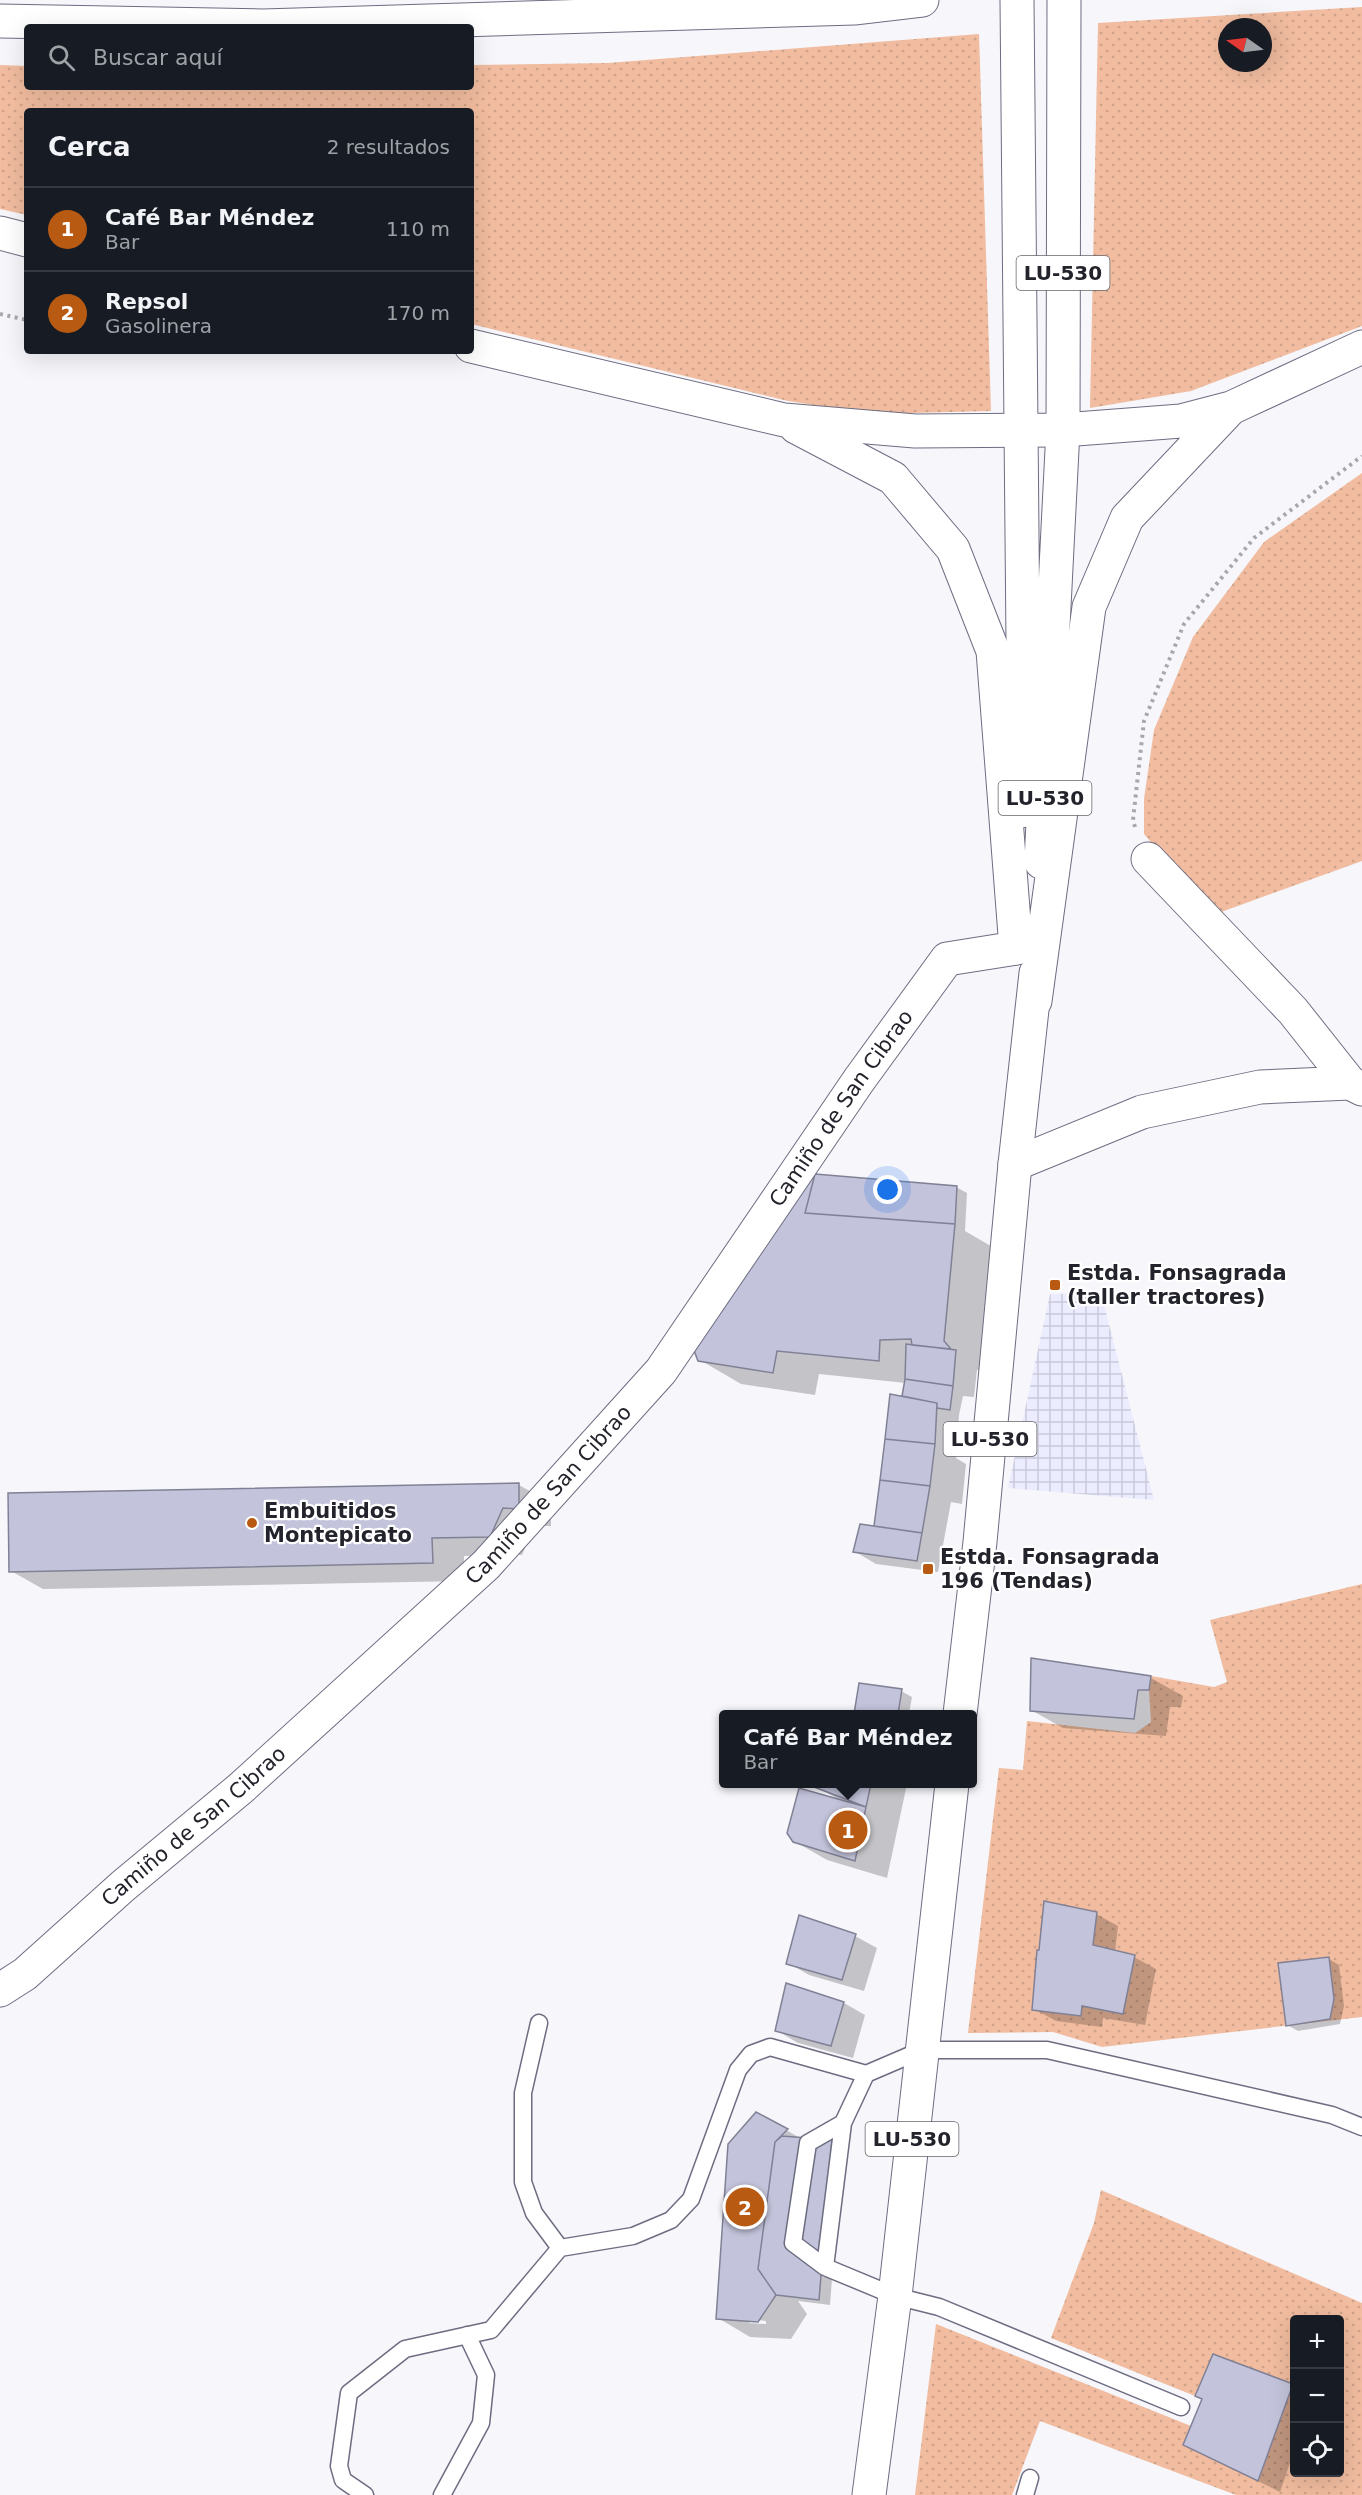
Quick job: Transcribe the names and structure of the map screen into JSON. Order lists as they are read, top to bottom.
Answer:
{
  "streets": {
    "main road": ["LU-530", "Camiño de San Cibrao"]
  },
  "crossings": [
    ["LU-530", "Camiño de San Cibrao"]
  ],
  "places": {
    "transit": ["Estda. Fonsagrada (taller tractores)", "Estda. Fonsagrada 196 (Tendas)"],
    "other": ["Embuitidos Montepicato"]
  },
  "north": "left",
  "page": {
    "search": "Buscar aquí",
    "heading": ["Cerca", "2 resultados"],
    "list": [
      {
        "mark": "1",
        "name": "Café Bar Méndez",
        "note": "Bar",
        "value": "110 m"
      },
      {
        "mark": "2",
        "name": "Repsol",
        "note": "Gasolinera",
        "value": "170 m"
      }
    ],
    "popup": ["Café Bar Méndez", "Bar"],
    "pins": ["1", "2"],
    "map_buttons": ["+", "−"]
  }
}
